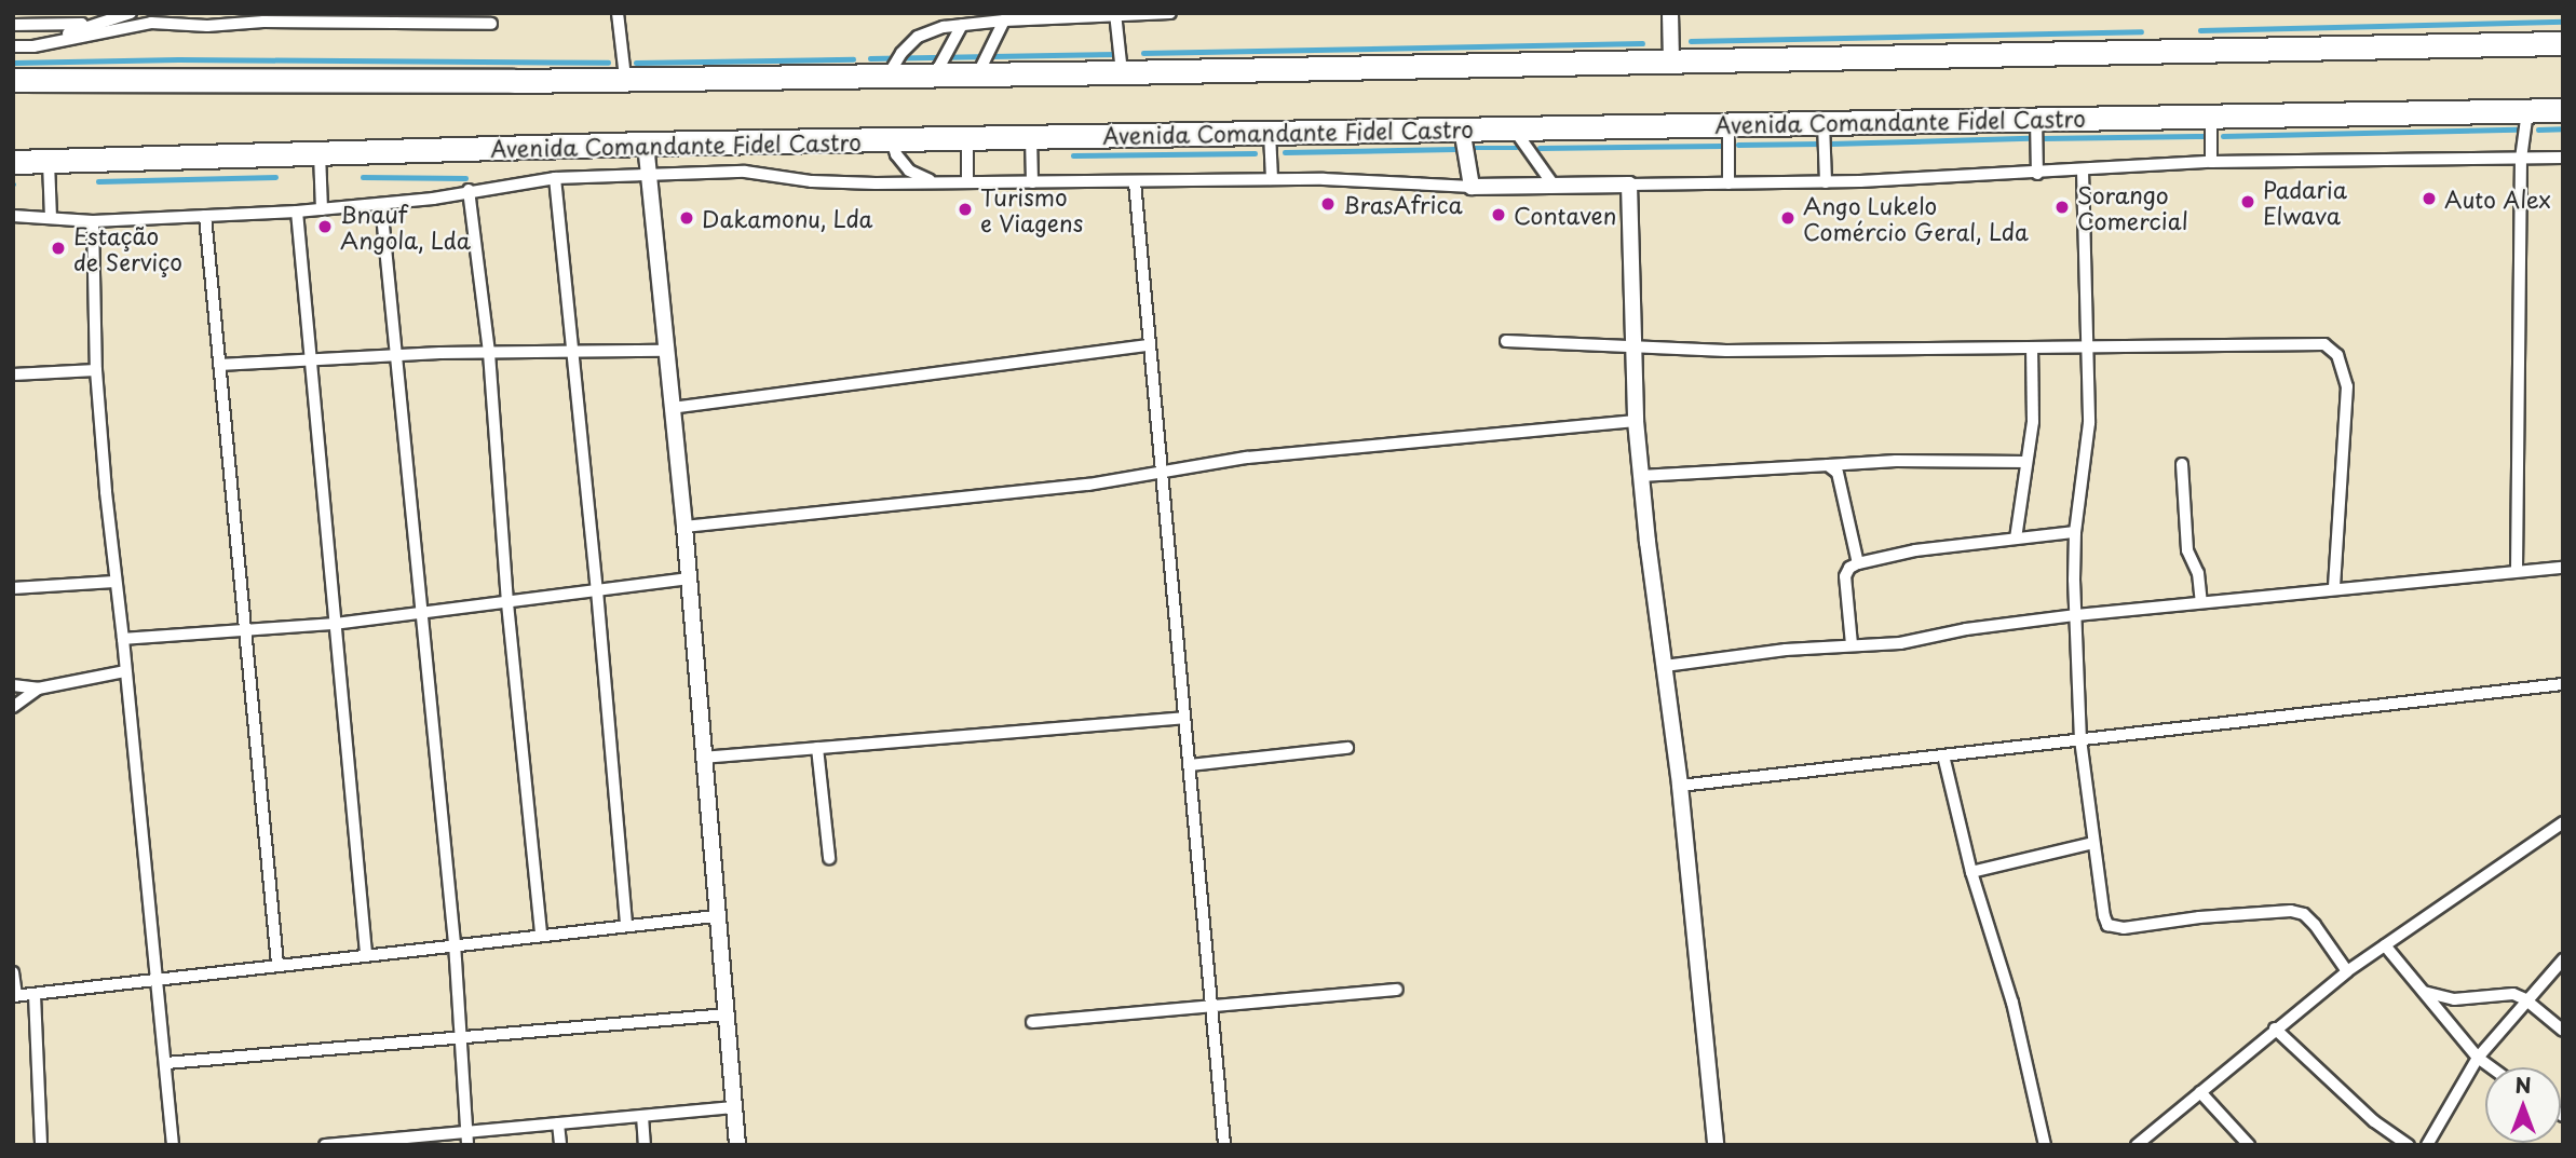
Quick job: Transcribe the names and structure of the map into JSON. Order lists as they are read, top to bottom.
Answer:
{
  "streets": {
    "highway": ["Avenida Comandante Fidel Castro"]
  },
  "places": [
    "Auto Alex",
    "Padaria Elwava",
    "BrasAfrica",
    "Sorango Comercial",
    "Turismo e Viagens",
    "Contaven",
    "Dakamonu, Lda",
    "Ango Lukelo Comércio Geral, Lda",
    "Bnauf Angola, Lda",
    "Estação de Serviço"
  ],
  "north": "top"
}
